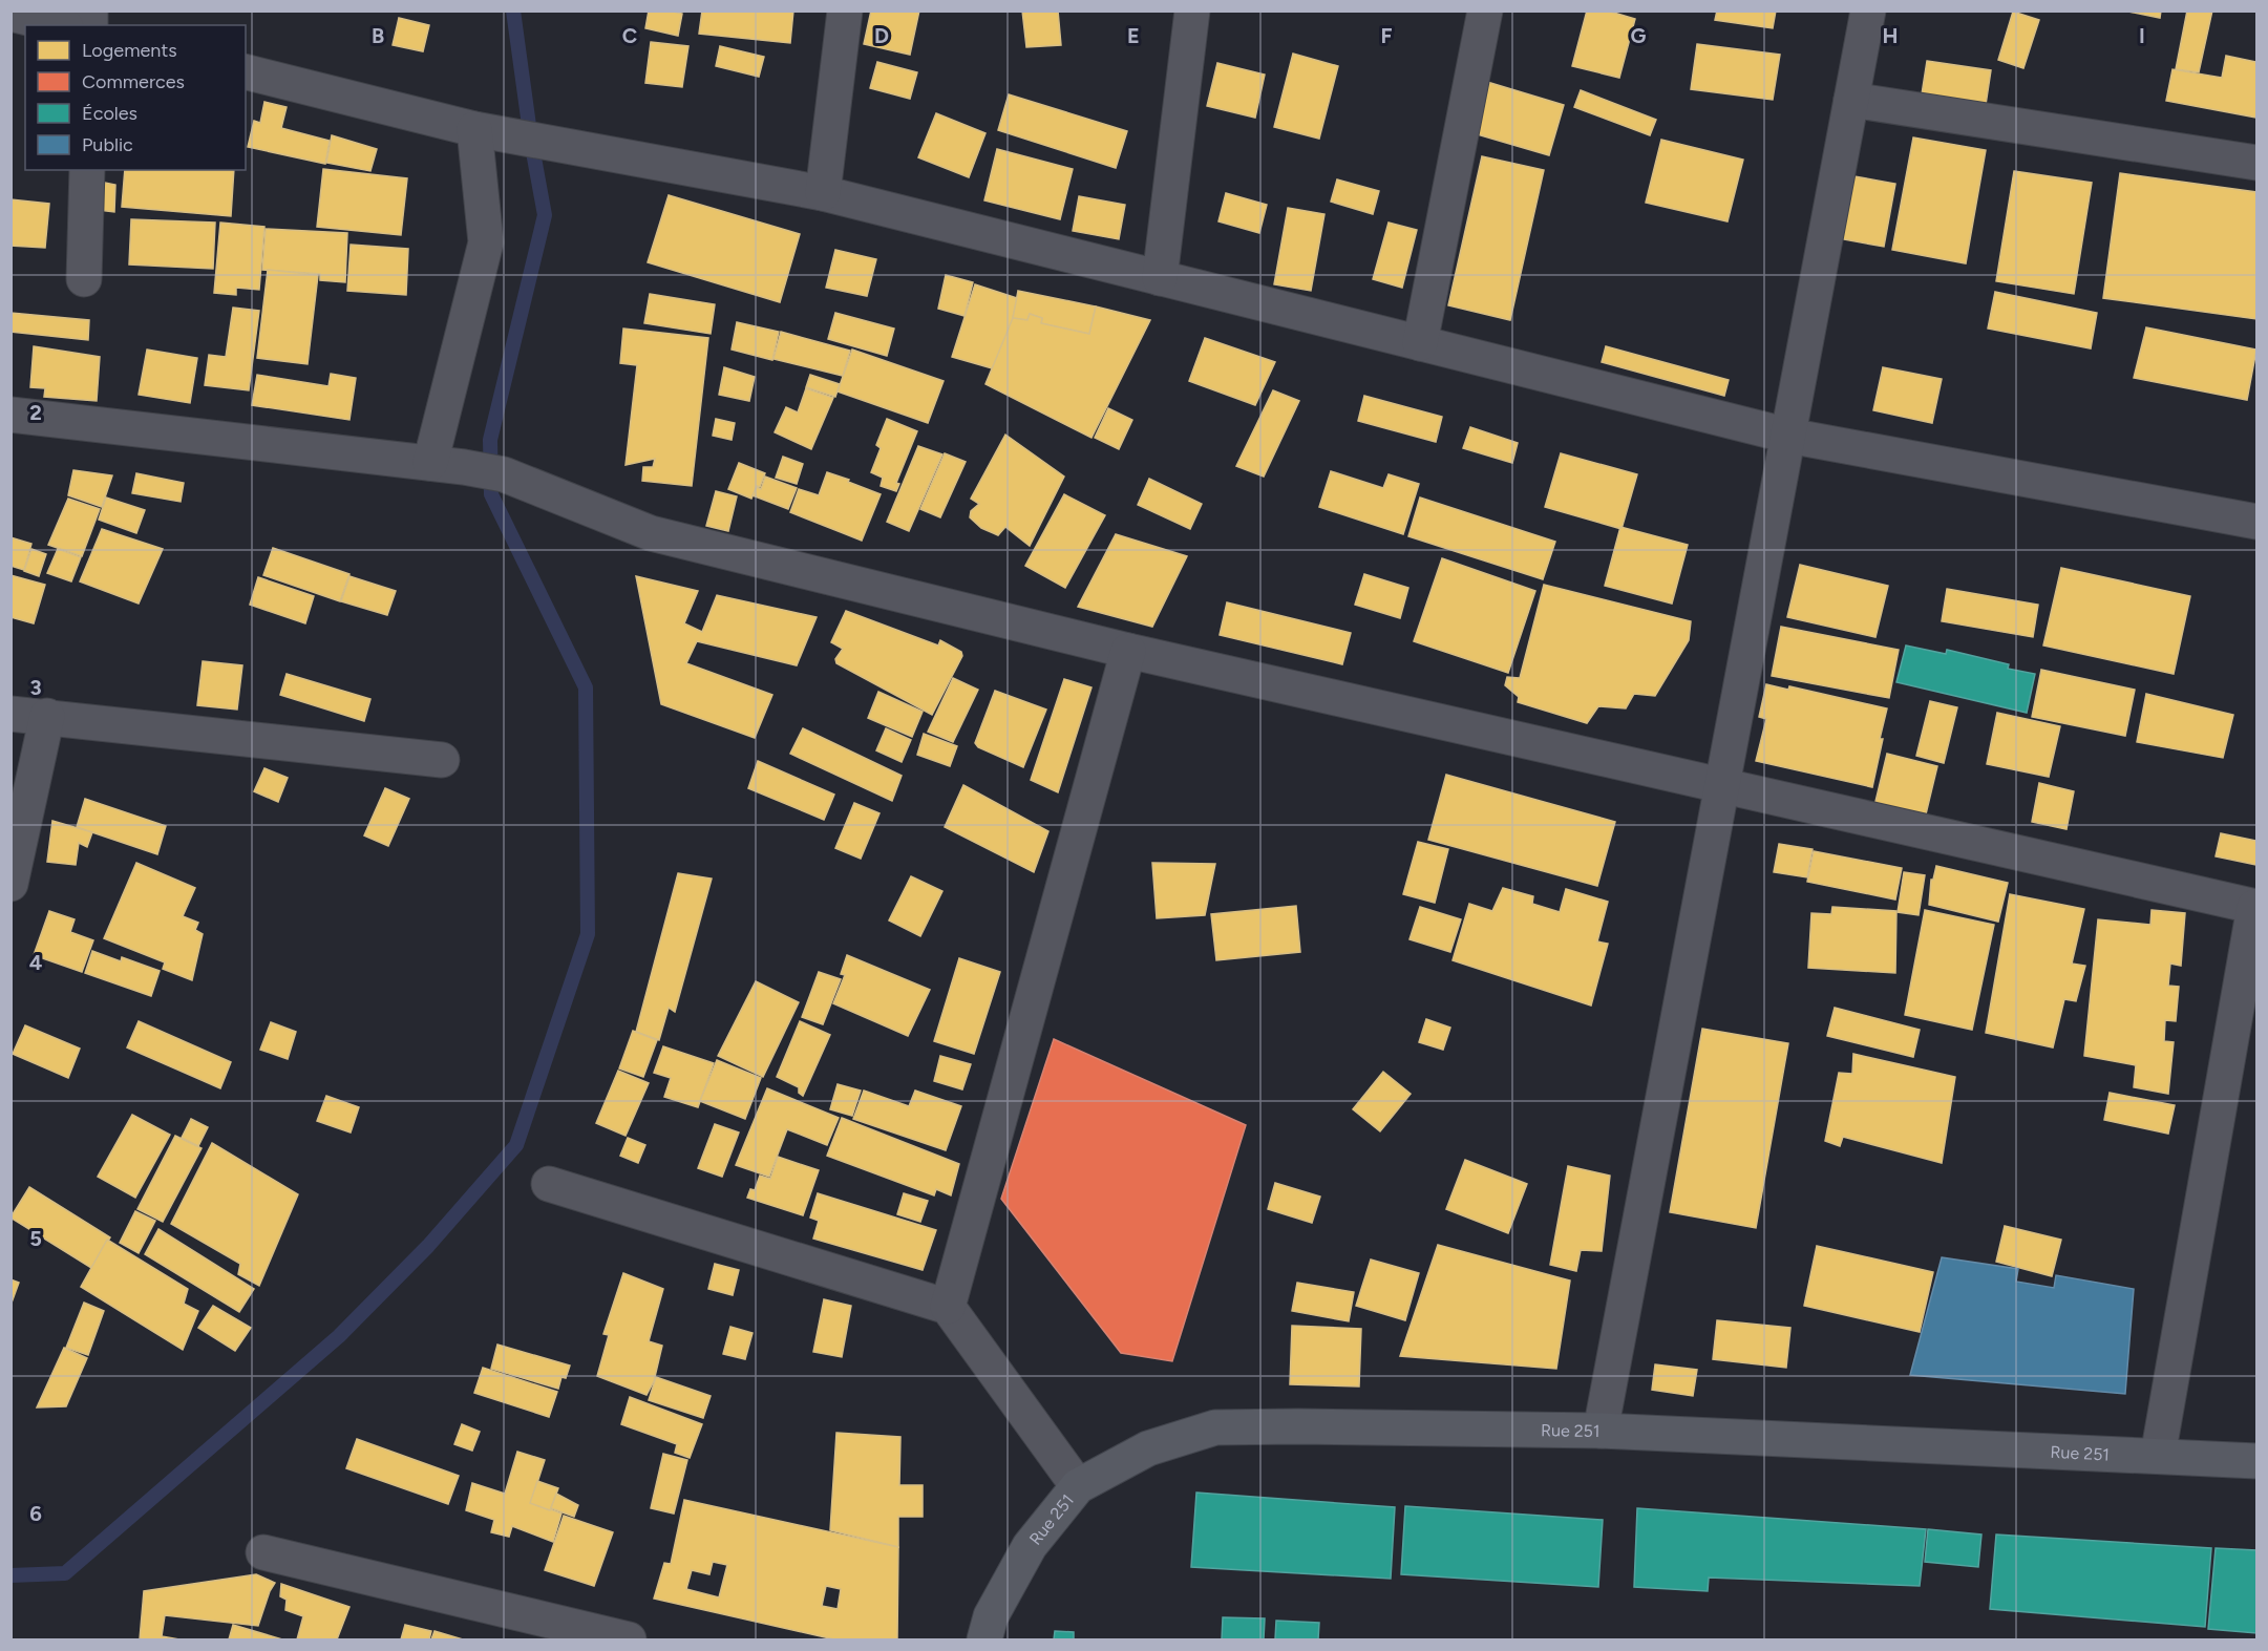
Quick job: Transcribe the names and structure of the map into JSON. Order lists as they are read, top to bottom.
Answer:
{
  "streets": {
    "main road": ["Rue 251"]
  },
  "legend": [
    "Logements",
    "Commerces",
    "Écoles",
    "Public"
  ],
  "grid": {
    "columns": [
      "B",
      "C",
      "D",
      "E",
      "F",
      "G",
      "H",
      "I"
    ],
    "rows": [
      "2",
      "3",
      "4",
      "5",
      "6"
    ]
  }
}
